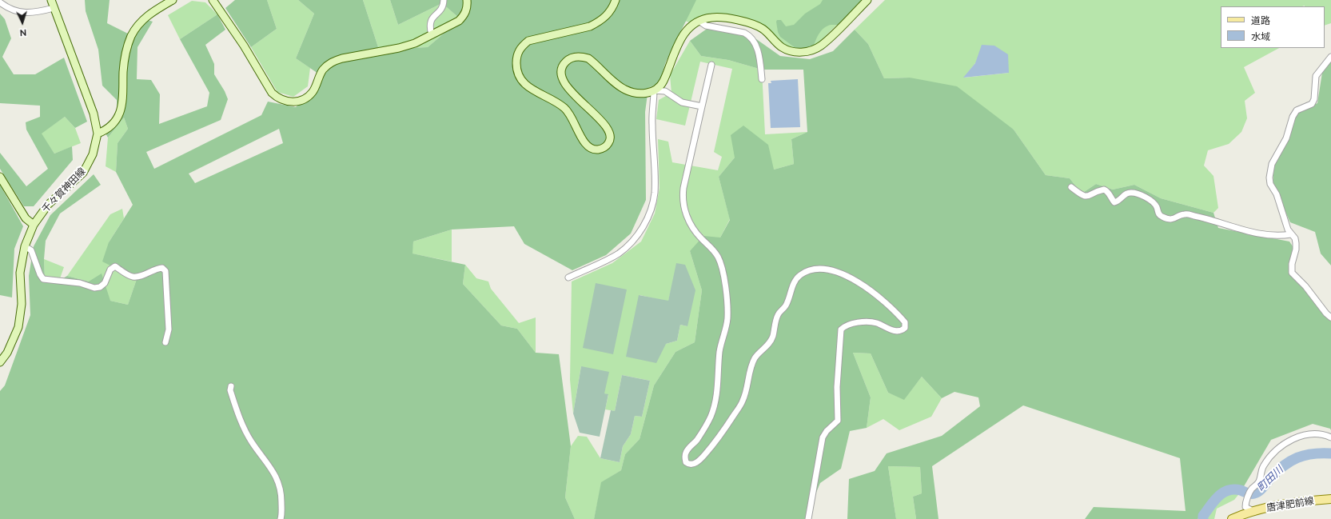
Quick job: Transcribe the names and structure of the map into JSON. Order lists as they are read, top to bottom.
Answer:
{
  "streets": {
    "main road": ["唐津肥前線"],
    "street": ["千々賀神田線"]
  },
  "water": ["町田川"],
  "legend": ["道路", "水域"],
  "north": "bottom"
}
